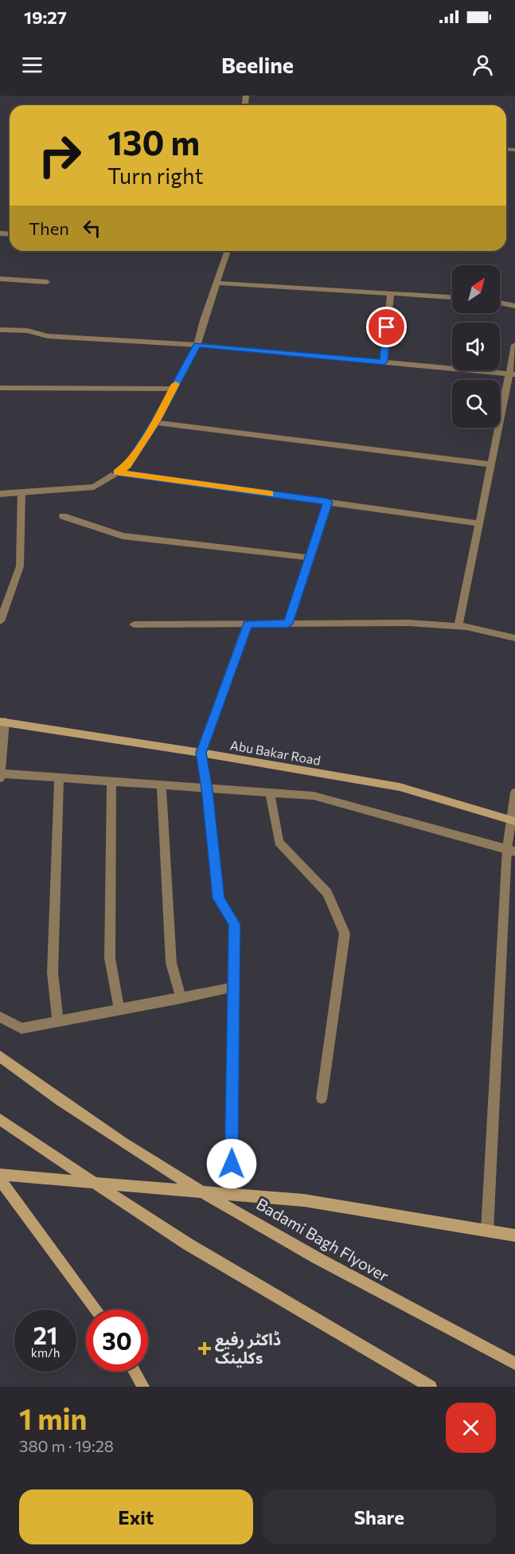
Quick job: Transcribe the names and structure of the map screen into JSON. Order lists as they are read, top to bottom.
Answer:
{
  "streets": {
    "street": ["Abu Bakar Road", "Badami Bagh Flyover"]
  },
  "places": {
    "health": ["ڈاکٹر رفیع کلینکs"]
  },
  "north": "top right",
  "page": {
    "status": "19:27",
    "header": "Beeline",
    "turn": ["130 m", "Turn right"],
    "then": "Then",
    "speed": "21 km/h",
    "limit": "30",
    "heading": ["1 min", "380 m · 19:28"],
    "buttons": ["Exit", "Share"]
  }
}
